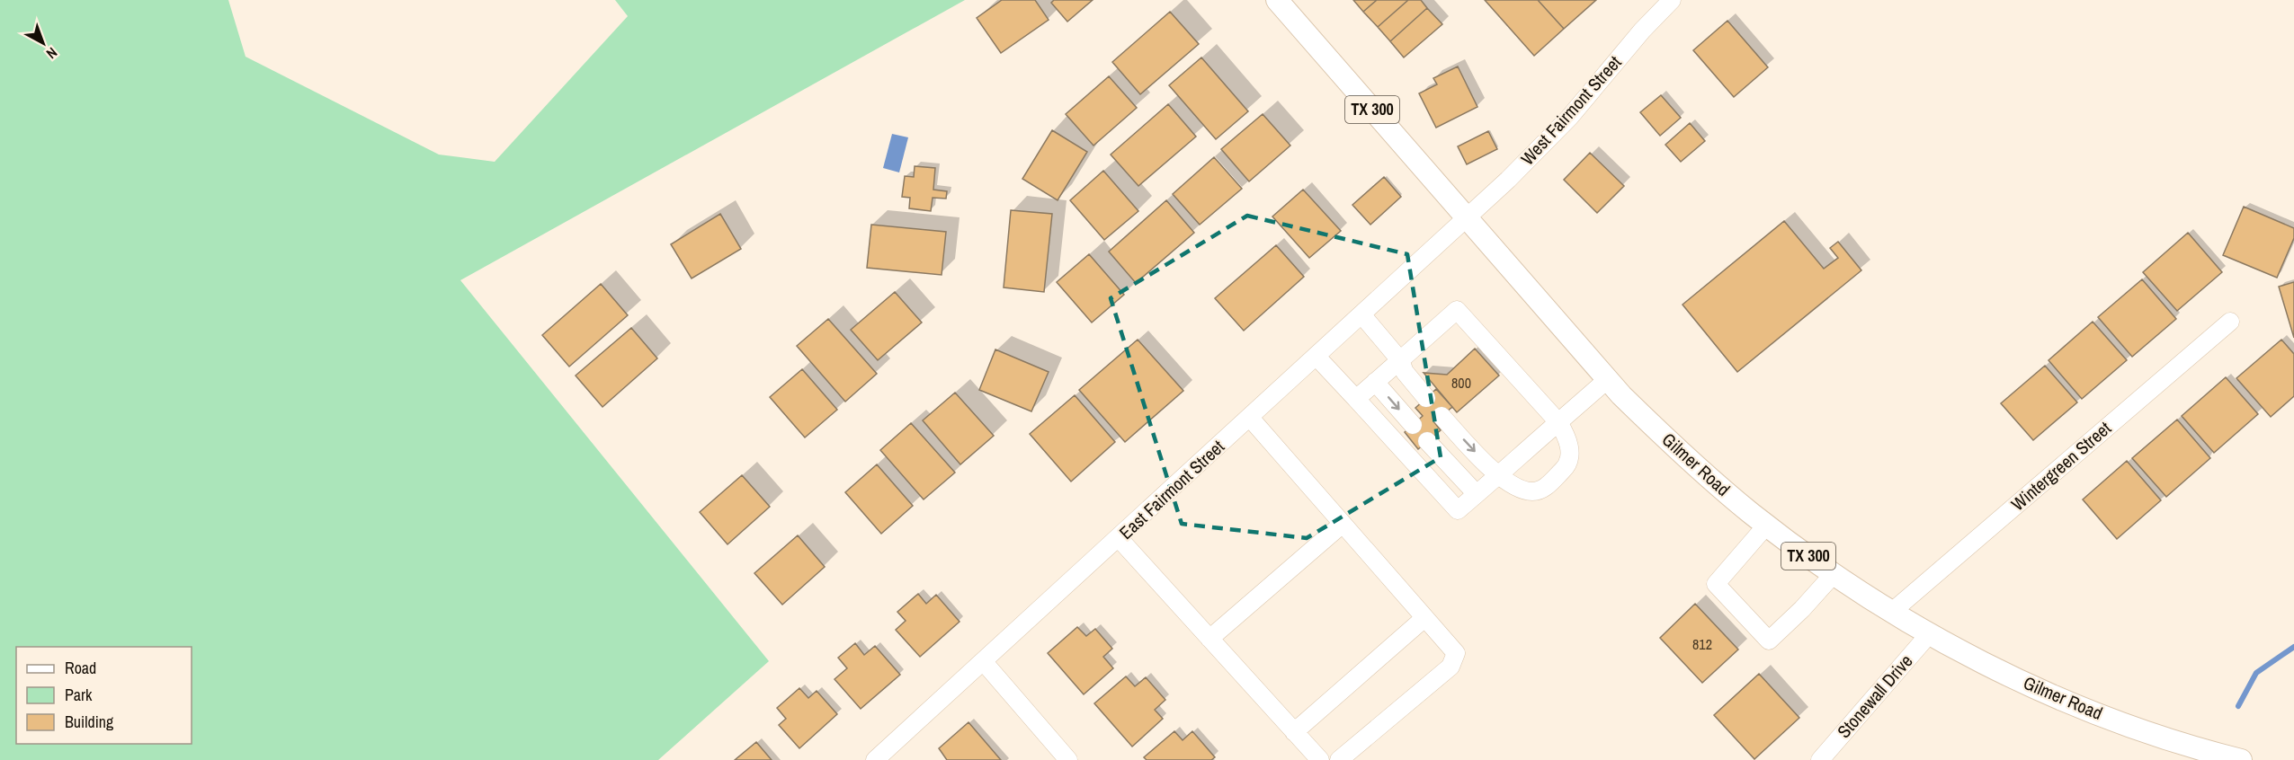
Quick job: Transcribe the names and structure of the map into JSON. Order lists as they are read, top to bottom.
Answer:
{
  "streets": {
    "main road": ["TX 300", "Gilmer Road"],
    "street": [
      "West Fairmont Street",
      "Wintergreen Street",
      "East Fairmont Street",
      "Stonewall Drive"
    ]
  },
  "crossings": [
    ["West Fairmont Street", "Gilmer Road"],
    ["West Fairmont Street", "East Fairmont Street"],
    ["Gilmer Road", "Wintergreen Street"],
    ["Gilmer Road", "East Fairmont Street"],
    ["Gilmer Road", "Stonewall Drive"]
  ],
  "house_numbers": ["800", "812"],
  "legend": ["Road", "Park", "Building"],
  "north": "bottom right"
}
